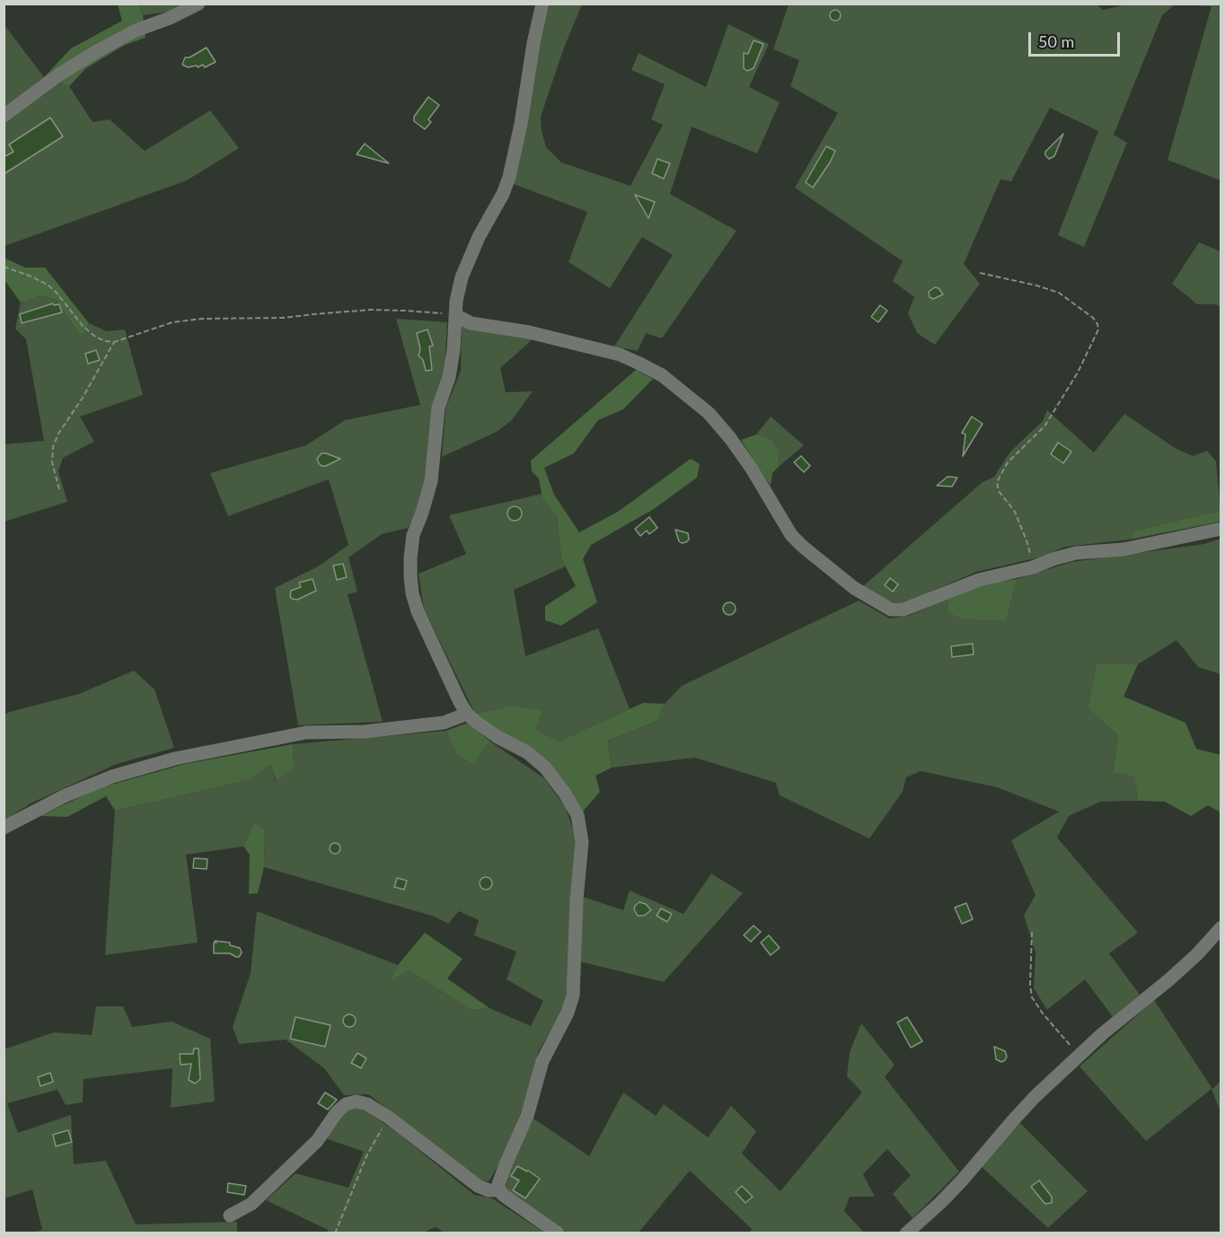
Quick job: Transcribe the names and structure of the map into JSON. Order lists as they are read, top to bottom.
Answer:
{
  "scale_bar": "50 m"
}
